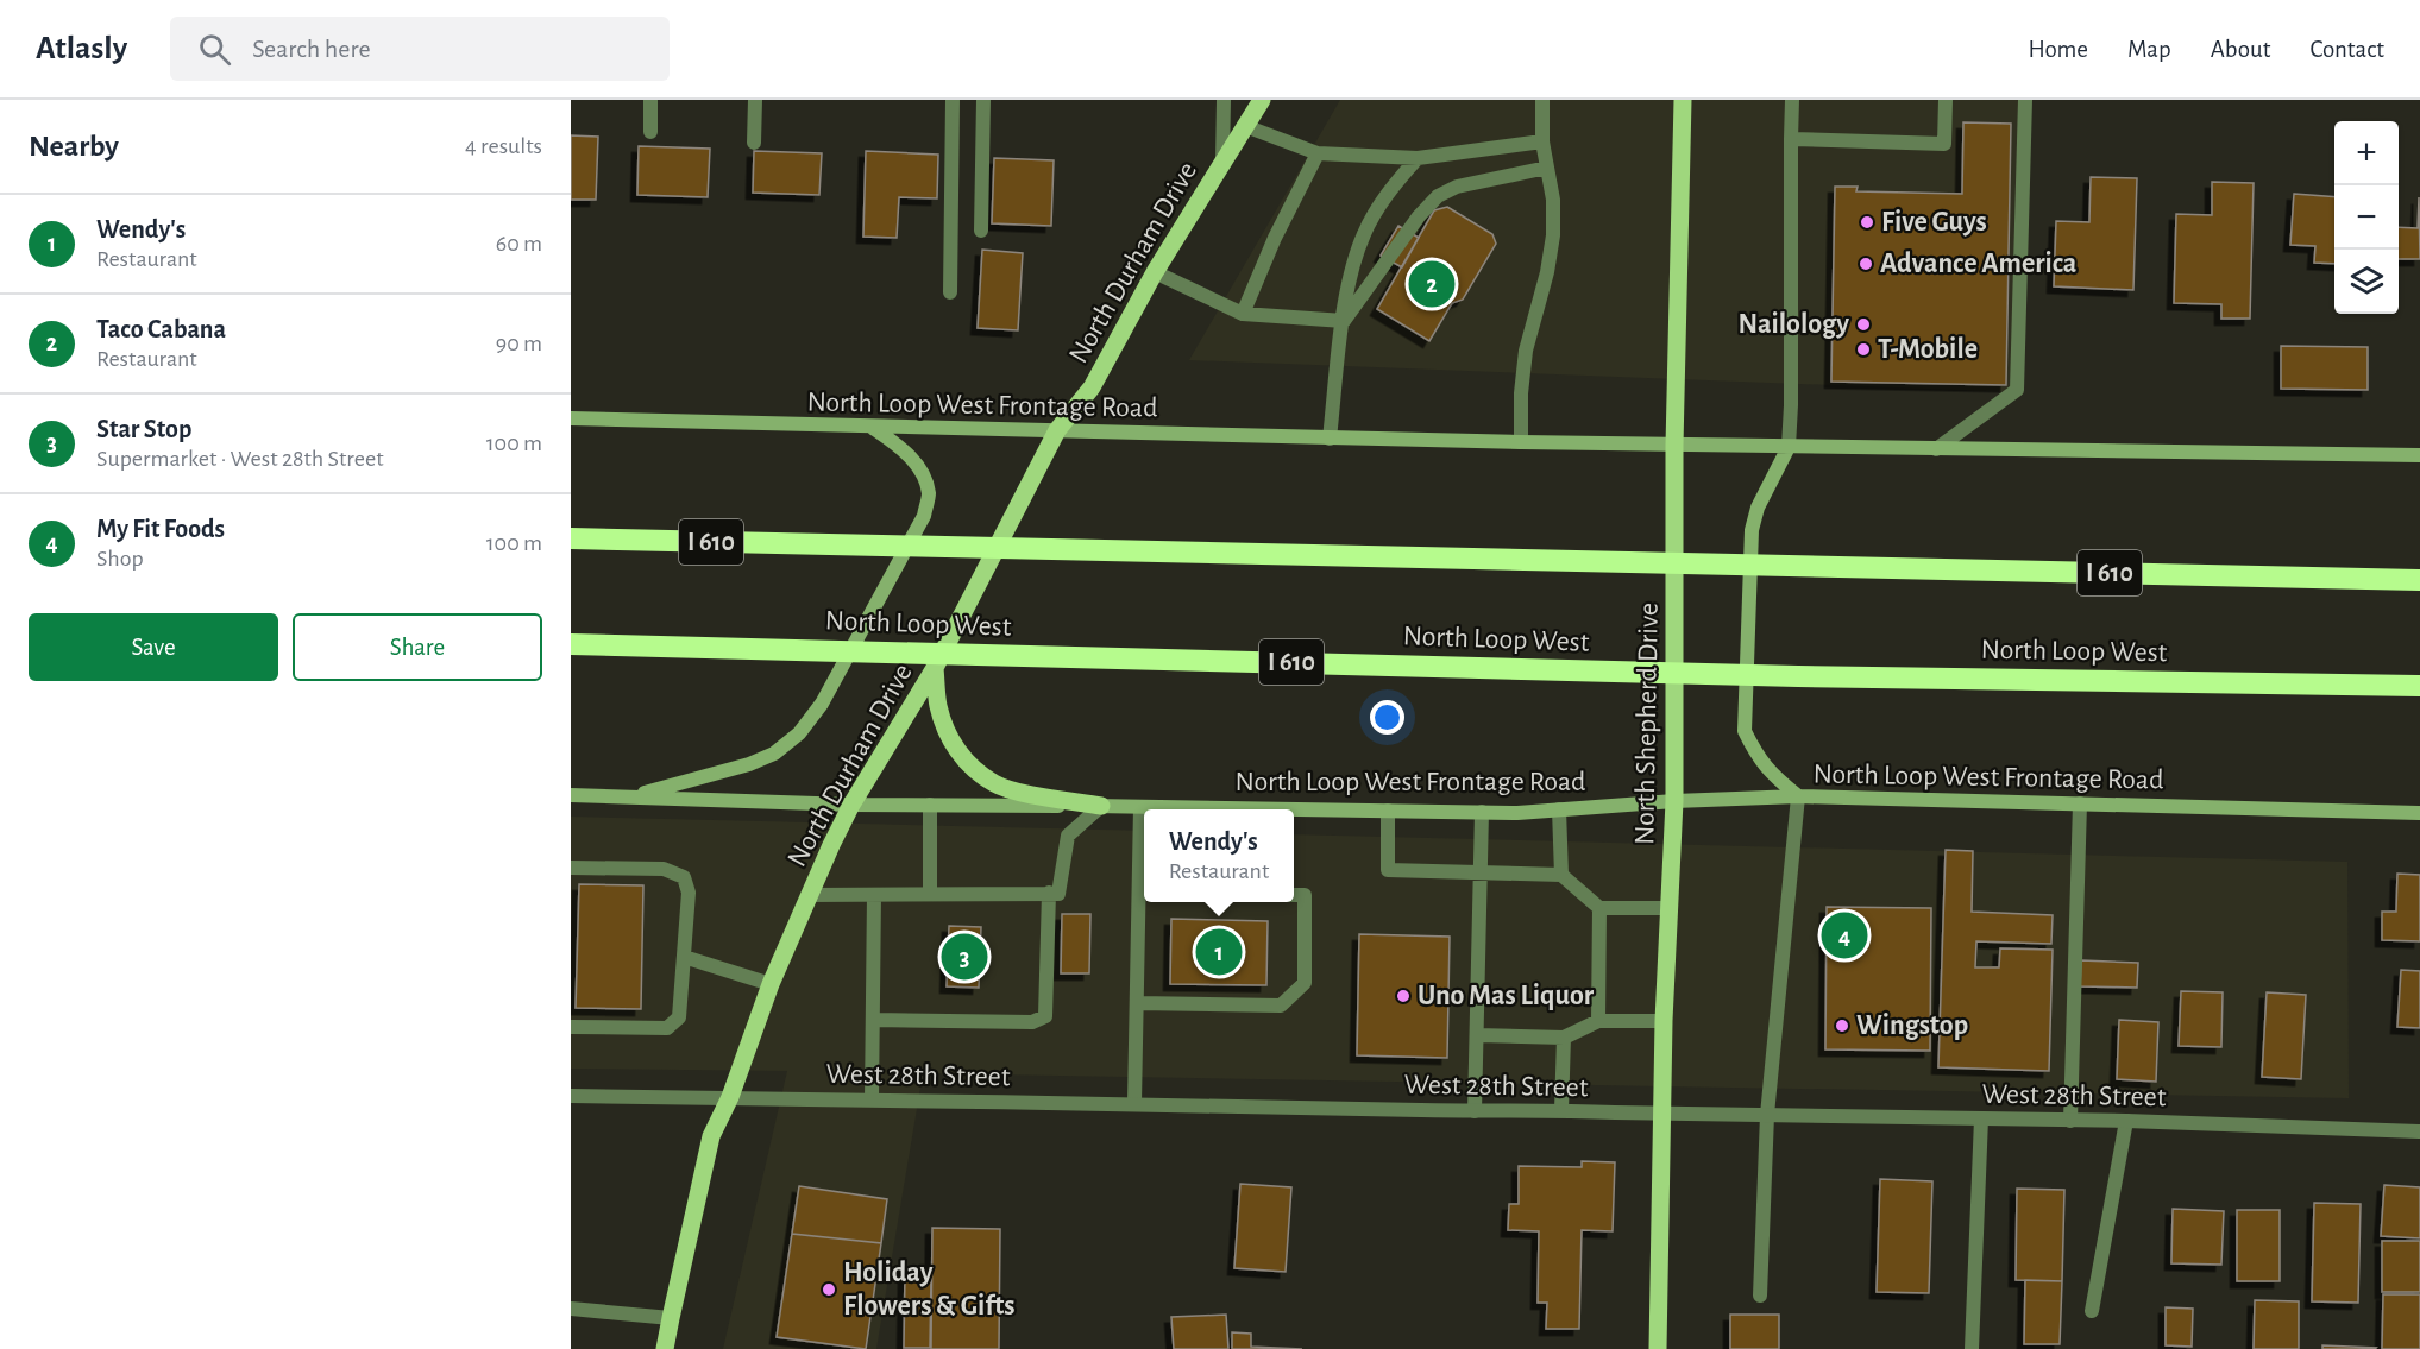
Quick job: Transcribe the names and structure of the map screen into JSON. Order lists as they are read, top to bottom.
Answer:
{
  "streets": {
    "highway": ["I 610", "North Loop West"],
    "main road": ["North Durham Drive", "North Loop West Frontage Road", "North Shepherd Drive"],
    "street": ["West 28th Street"]
  },
  "crossings": [
    ["North Durham Drive", "North Loop West Frontage Road"],
    ["North Durham Drive", "West 28th Street"],
    ["North Loop West Frontage Road", "North Shepherd Drive"],
    ["North Shepherd Drive", "West 28th Street"]
  ],
  "places": [
    "Five Guys",
    "Advance America",
    "Nailology",
    "T-Mobile",
    "Uno Mas Liquor",
    "Wingstop",
    "Holiday Flowers & Gifts"
  ],
  "page": {
    "header": "Atlasly",
    "search": "Search here",
    "nav": [
      "Home",
      "Map",
      "About",
      "Contact"
    ],
    "heading": ["Nearby", "4 results"],
    "map_buttons": ["+", "−"],
    "list": [
      {
        "mark": "1",
        "name": "Wendy's",
        "note": "Restaurant",
        "value": "60 m"
      },
      {
        "mark": "2",
        "name": "Taco Cabana",
        "note": "Restaurant",
        "value": "90 m"
      },
      {
        "mark": "3",
        "name": "Star Stop",
        "note": "Supermarket · West 28th Street",
        "value": "100 m"
      },
      {
        "mark": "4",
        "name": "My Fit Foods",
        "note": "Shop",
        "value": "100 m"
      }
    ],
    "pins": [
      "2",
      "4",
      "1",
      "3"
    ],
    "buttons": ["Save", "Share"],
    "popup": ["Wendy's", "Restaurant"]
  }
}
